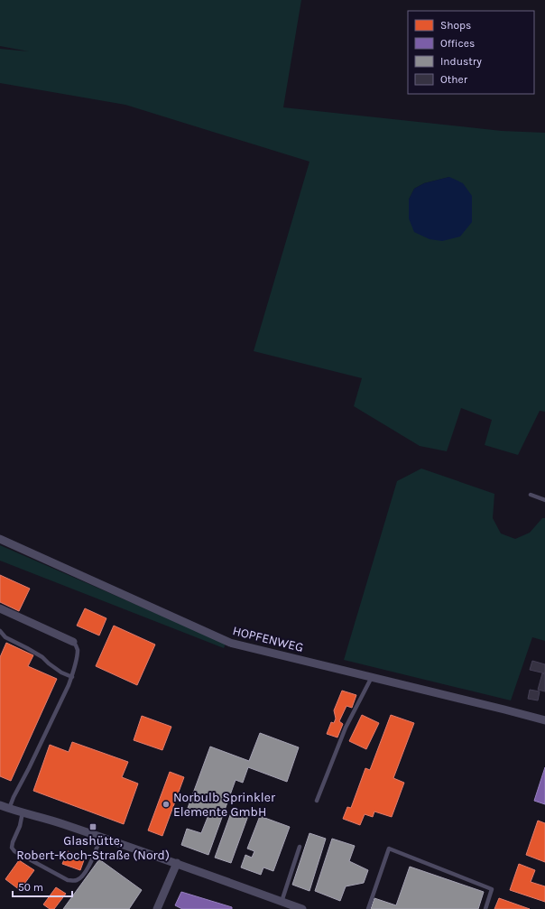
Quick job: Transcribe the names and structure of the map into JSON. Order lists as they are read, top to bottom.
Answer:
{
  "streets": {
    "street": ["HOPFENWEG"]
  },
  "places": {
    "other": ["Norbulb Sprinkler Elemente GmbH"],
    "transit": ["Glashütte, Robert-Koch-Straße (Nord)"]
  },
  "legend": [
    "Shops",
    "Offices",
    "Industry",
    "Other"
  ],
  "scale_bar": "50 m"
}
